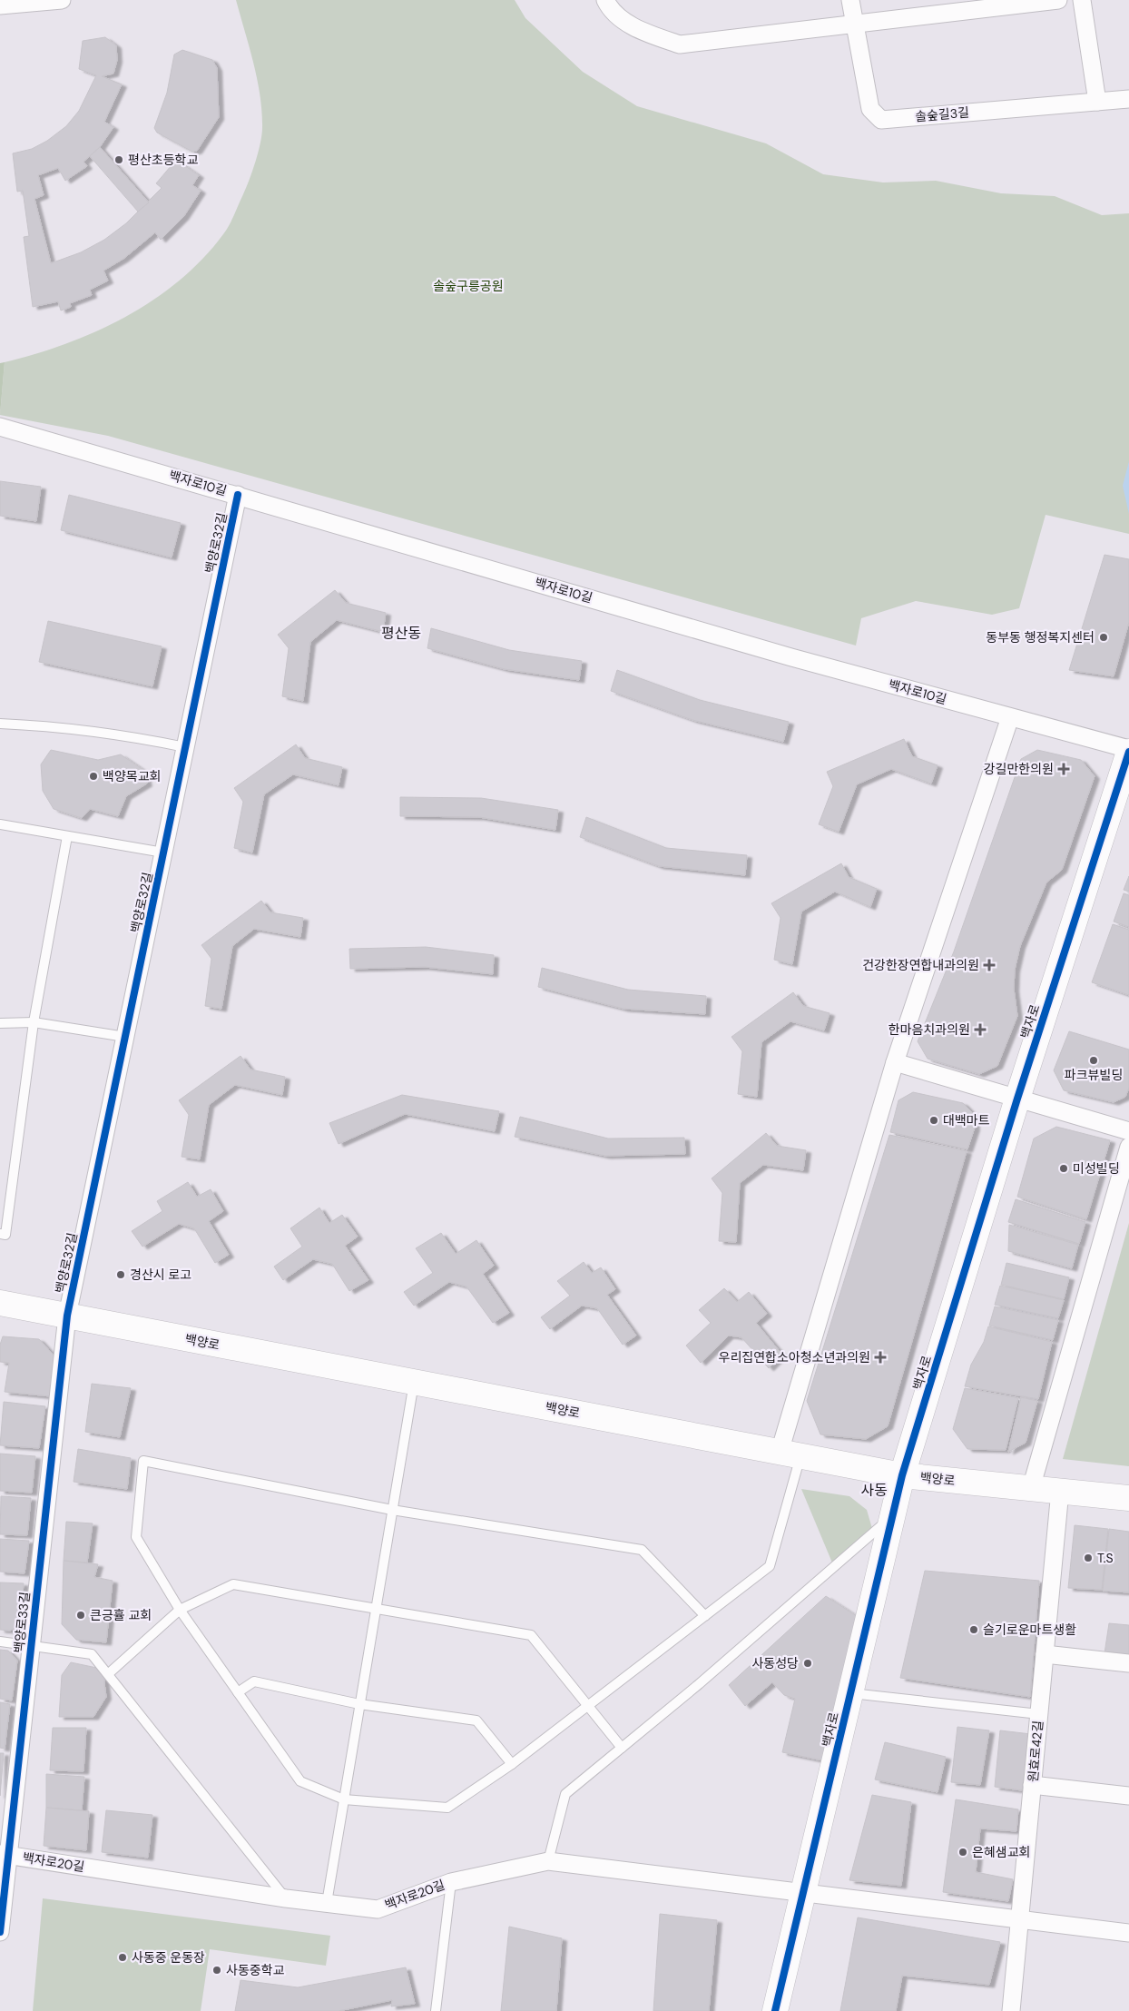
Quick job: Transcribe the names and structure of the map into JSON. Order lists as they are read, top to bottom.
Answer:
{
  "streets": {
    "street": [
      "솔숲길3길",
      "백자로10길",
      "백양로32길",
      "백자로",
      "백양로",
      "백양로33길",
      "원효로42길",
      "백자로20길"
    ]
  },
  "crossings": [
    ["백자로10길", "백양로32길"],
    ["백자로10길", "백자로"],
    ["백양로32길", "백양로"],
    ["백양로32길", "백양로33길"],
    ["백자로", "백양로"],
    ["백자로", "백자로20길"],
    ["백양로", "백양로33길"],
    ["백양로", "원효로42길"],
    ["백양로33길", "백자로20길"],
    ["원효로42길", "백자로20길"]
  ],
  "districts": ["평산동", "사동"],
  "parks": ["솔숲구릉공원"],
  "places": {
    "other": [
      "평산초등학교",
      "동부동 행정복지센터",
      "백양목교회",
      "파크뷰빌딩",
      "대백마트",
      "미성빌딩",
      "경산시 로고",
      "T.S",
      "큰긍휼 교회",
      "슬기로운마트생활",
      "사동성당",
      "은혜샘교회",
      "사동중 운동장",
      "사동중학교"
    ],
    "health": [
      "강길만한의원",
      "건강한장연합내과의원",
      "한마음치과의원",
      "우리집연합소아청소년과의원"
    ]
  }
}
